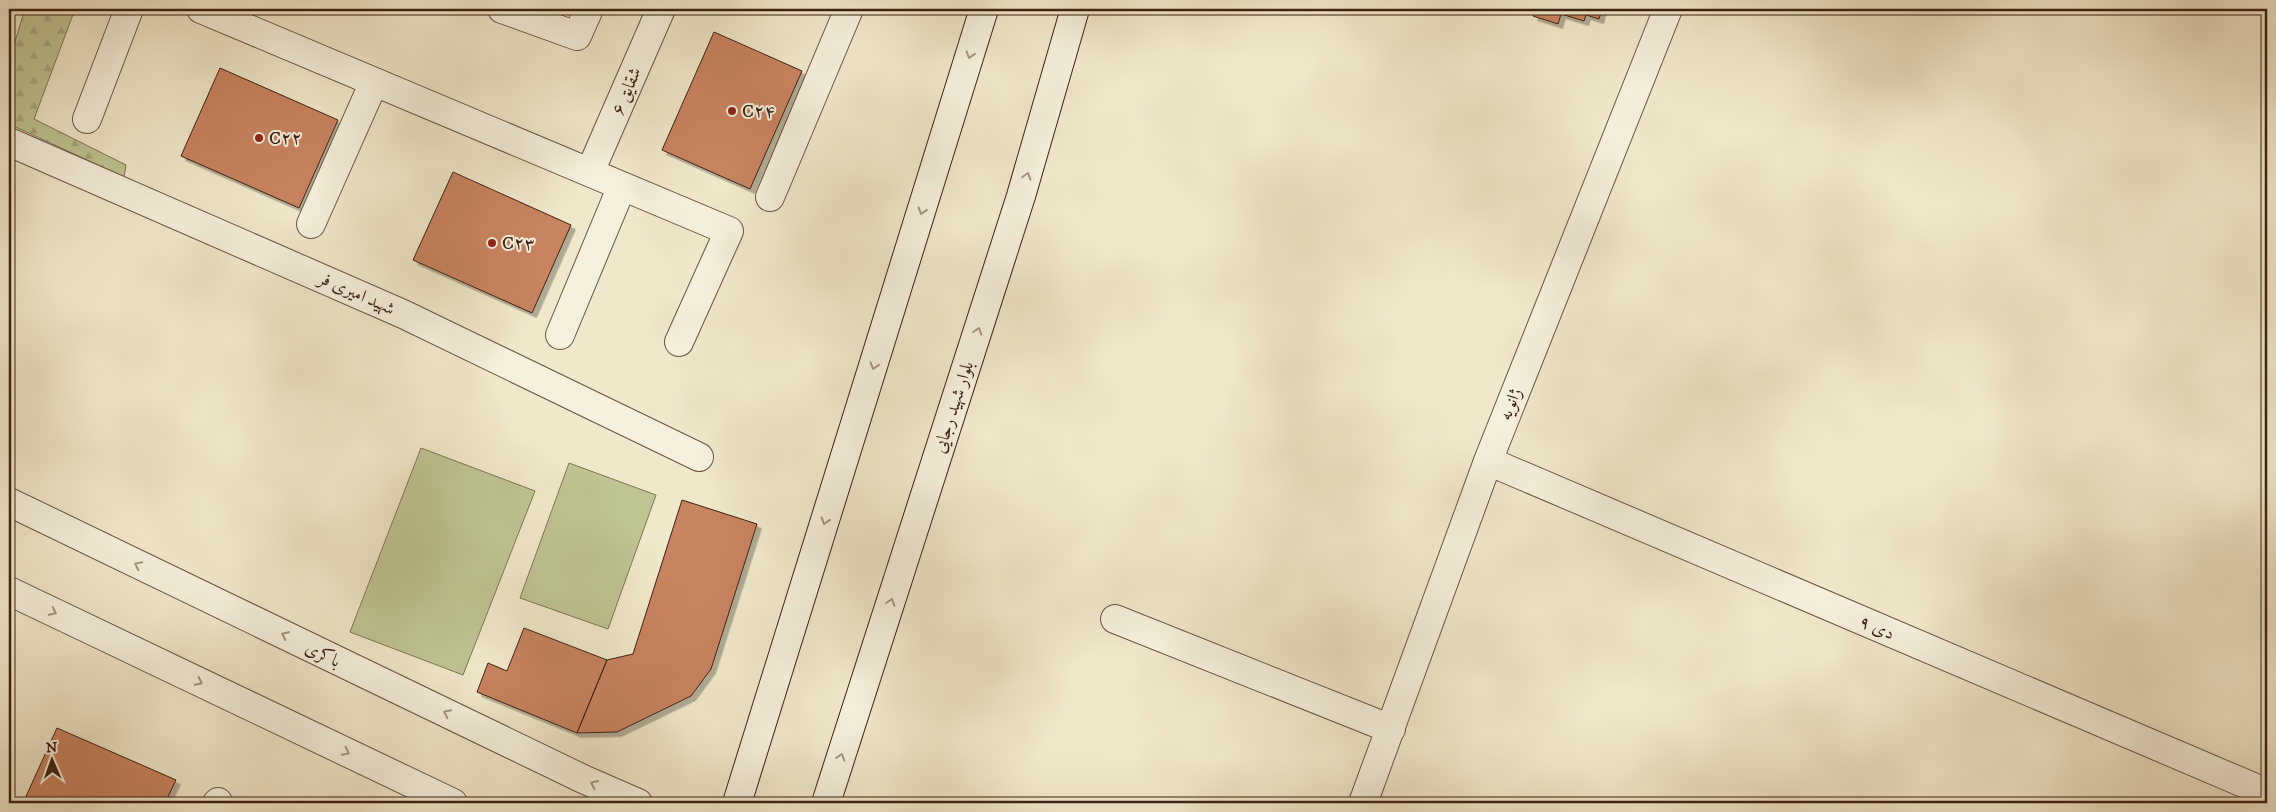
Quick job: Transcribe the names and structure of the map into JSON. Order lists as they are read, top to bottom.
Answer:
{
  "streets": {
    "street": [
      "شقایق ۶",
      "شهید امیری فر",
      "ژانویه",
      "بلوار شهید رجایی",
      "۹ دی",
      "باکری"
    ]
  },
  "crossings": [
    ["ژانویه", "۹ دی"]
  ],
  "places": ["C۲۴", "C۲۲", "C۲۳"],
  "north": "top"
}
